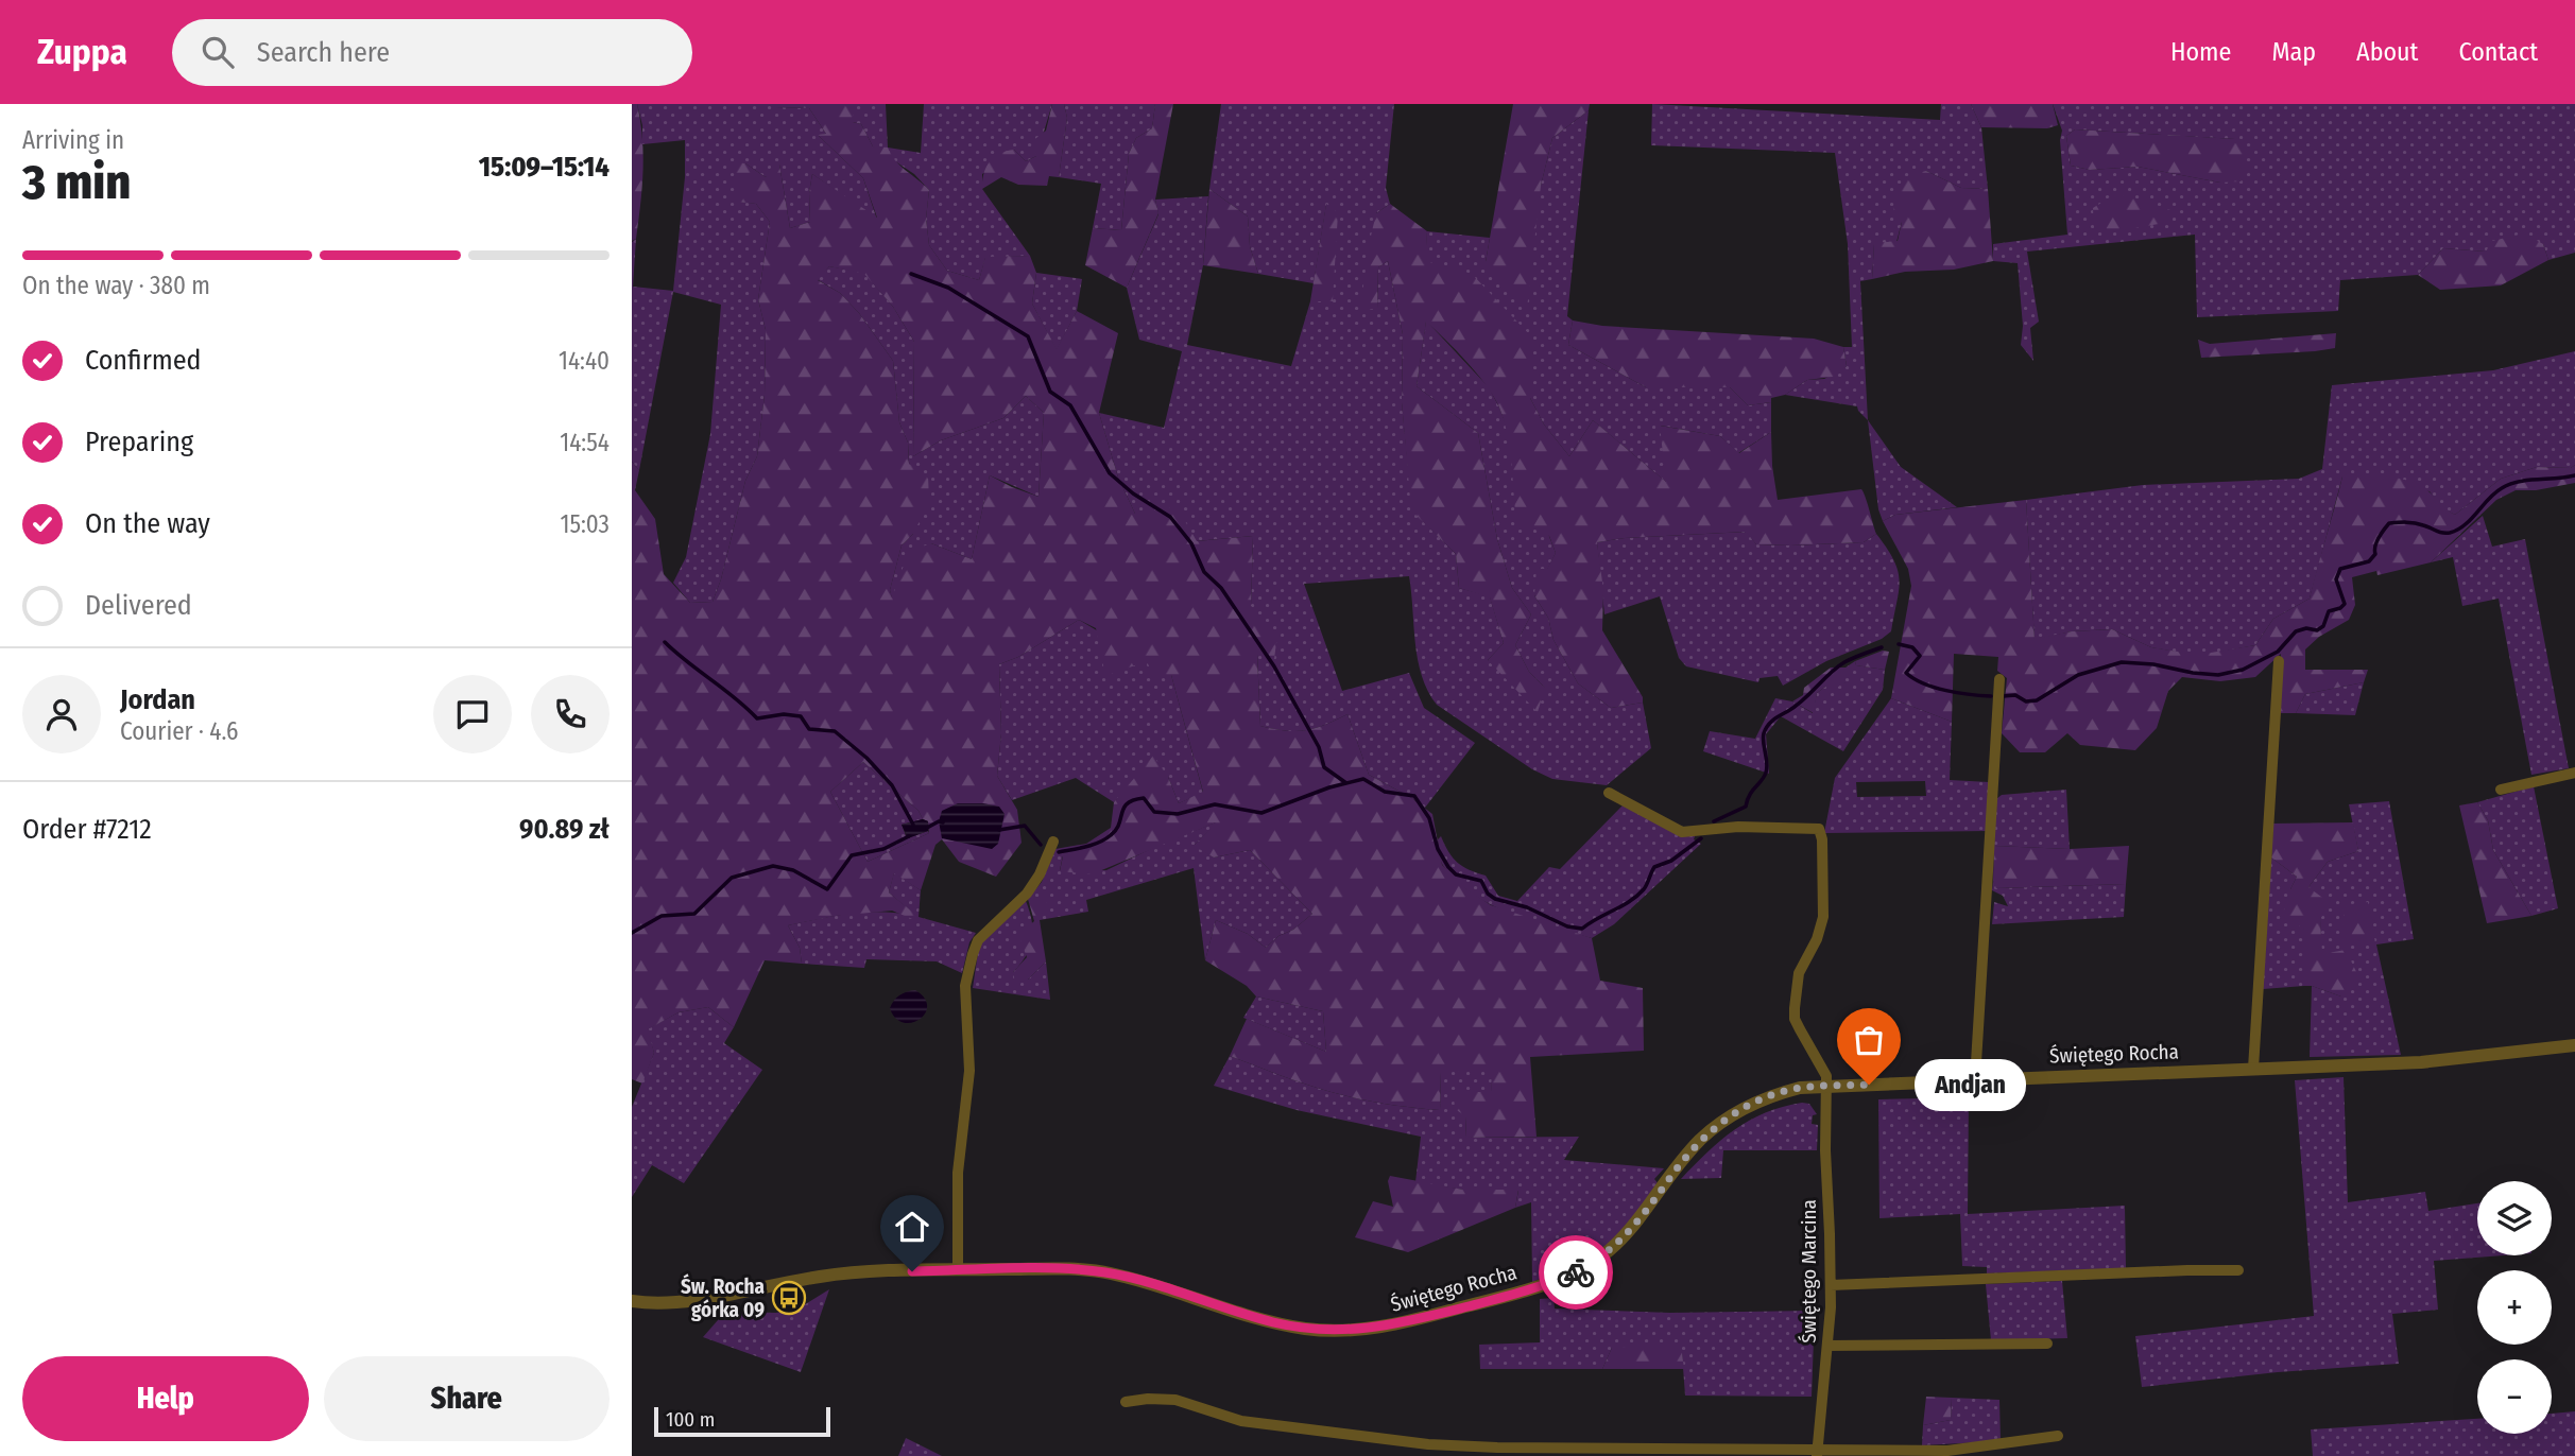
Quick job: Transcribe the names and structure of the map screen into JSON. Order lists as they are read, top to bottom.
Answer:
{
  "streets": {
    "street": ["Świętego Rocha", "Świętego Marcina"]
  },
  "crossings": [
    ["Świętego Rocha", "Świętego Marcina"]
  ],
  "places": {
    "other": ["Andjan"],
    "bus stop": ["Św. Rocha górka 09"]
  },
  "scale_bar": "100 m",
  "page": {
    "header": "Zuppa",
    "search": "Search here",
    "nav": [
      "Home",
      "Map",
      "About",
      "Contact"
    ],
    "heading": ["3 min", "Arriving in", "15:09–15:14"],
    "panel": [
      "Jordan",
      "Courier · 4.6",
      "Order #7212",
      "90.89 zł"
    ],
    "bar": "On the way · 380 m",
    "list": [
      ["Confirmed", "14:40"],
      ["Preparing", "14:54"],
      ["On the way", "15:03"],
      "Delivered"
    ],
    "bubble": "Andjan",
    "map_buttons": ["+", "−"],
    "buttons": ["Help", "Share"],
    "scale": "100 m"
  }
}
